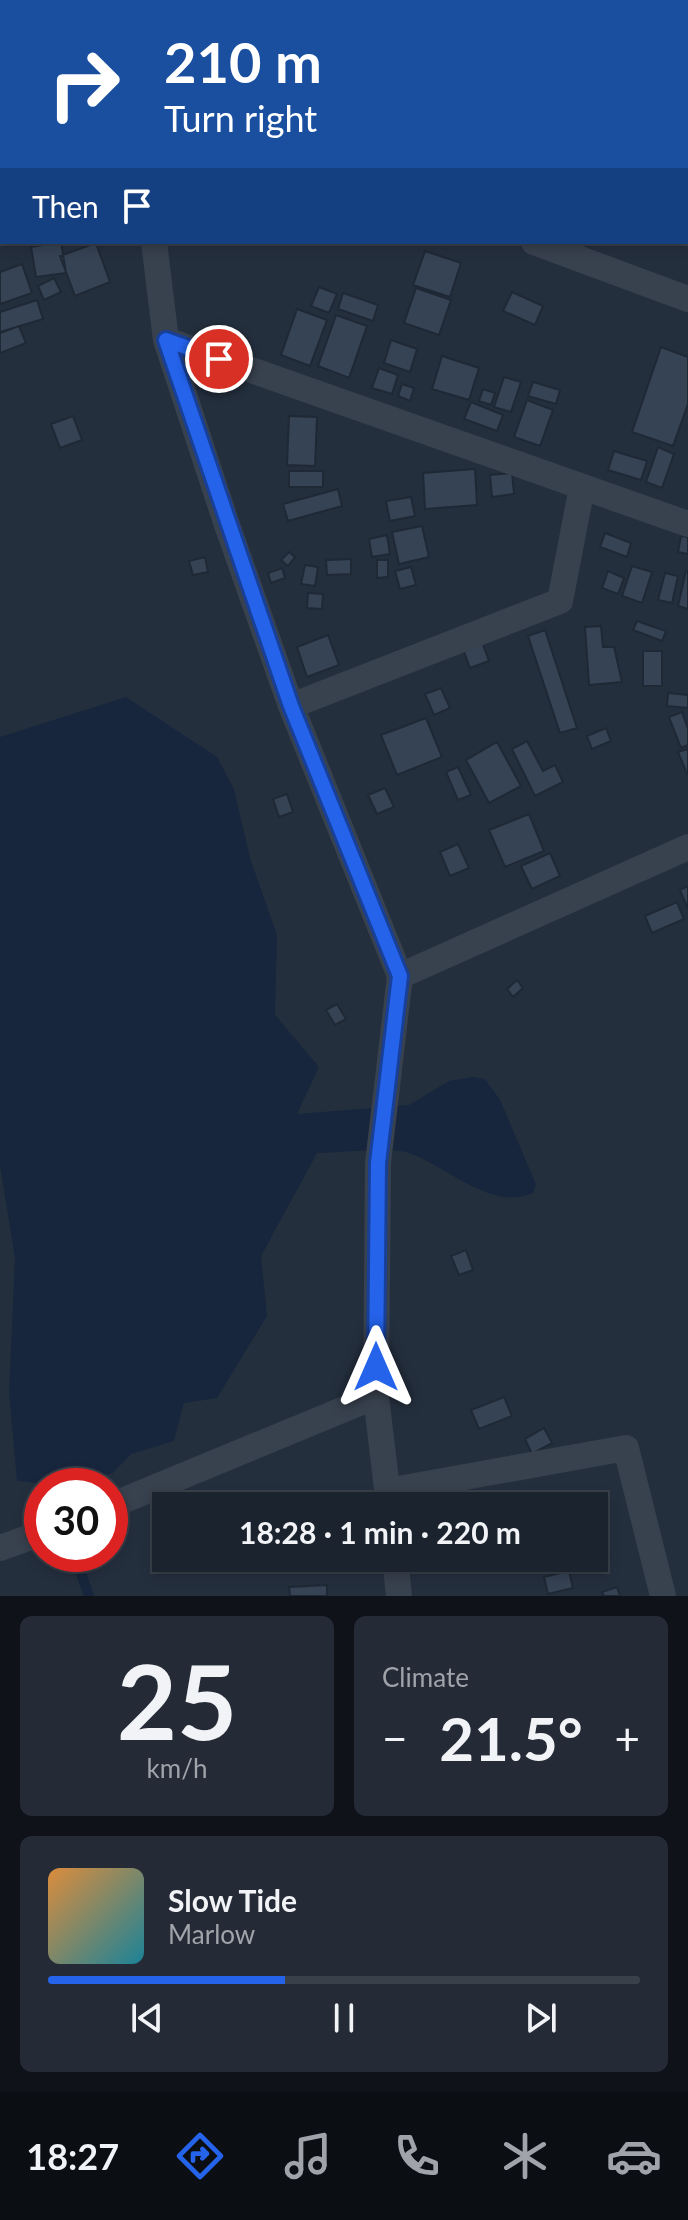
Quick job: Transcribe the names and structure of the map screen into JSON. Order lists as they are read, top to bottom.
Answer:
{
  "page": {
    "turn": ["210 m", "Turn right"],
    "then": "Then",
    "limit": "30",
    "trip": "18:28 · 1 min · 220 m",
    "tile": [
      ["25", "km/h"],
      "Climate"
    ],
    "heat": ["−", "21.5°", "+"],
    "song": ["Slow Tide", "Marlow"],
    "tabs": "18:27"
  }
}
